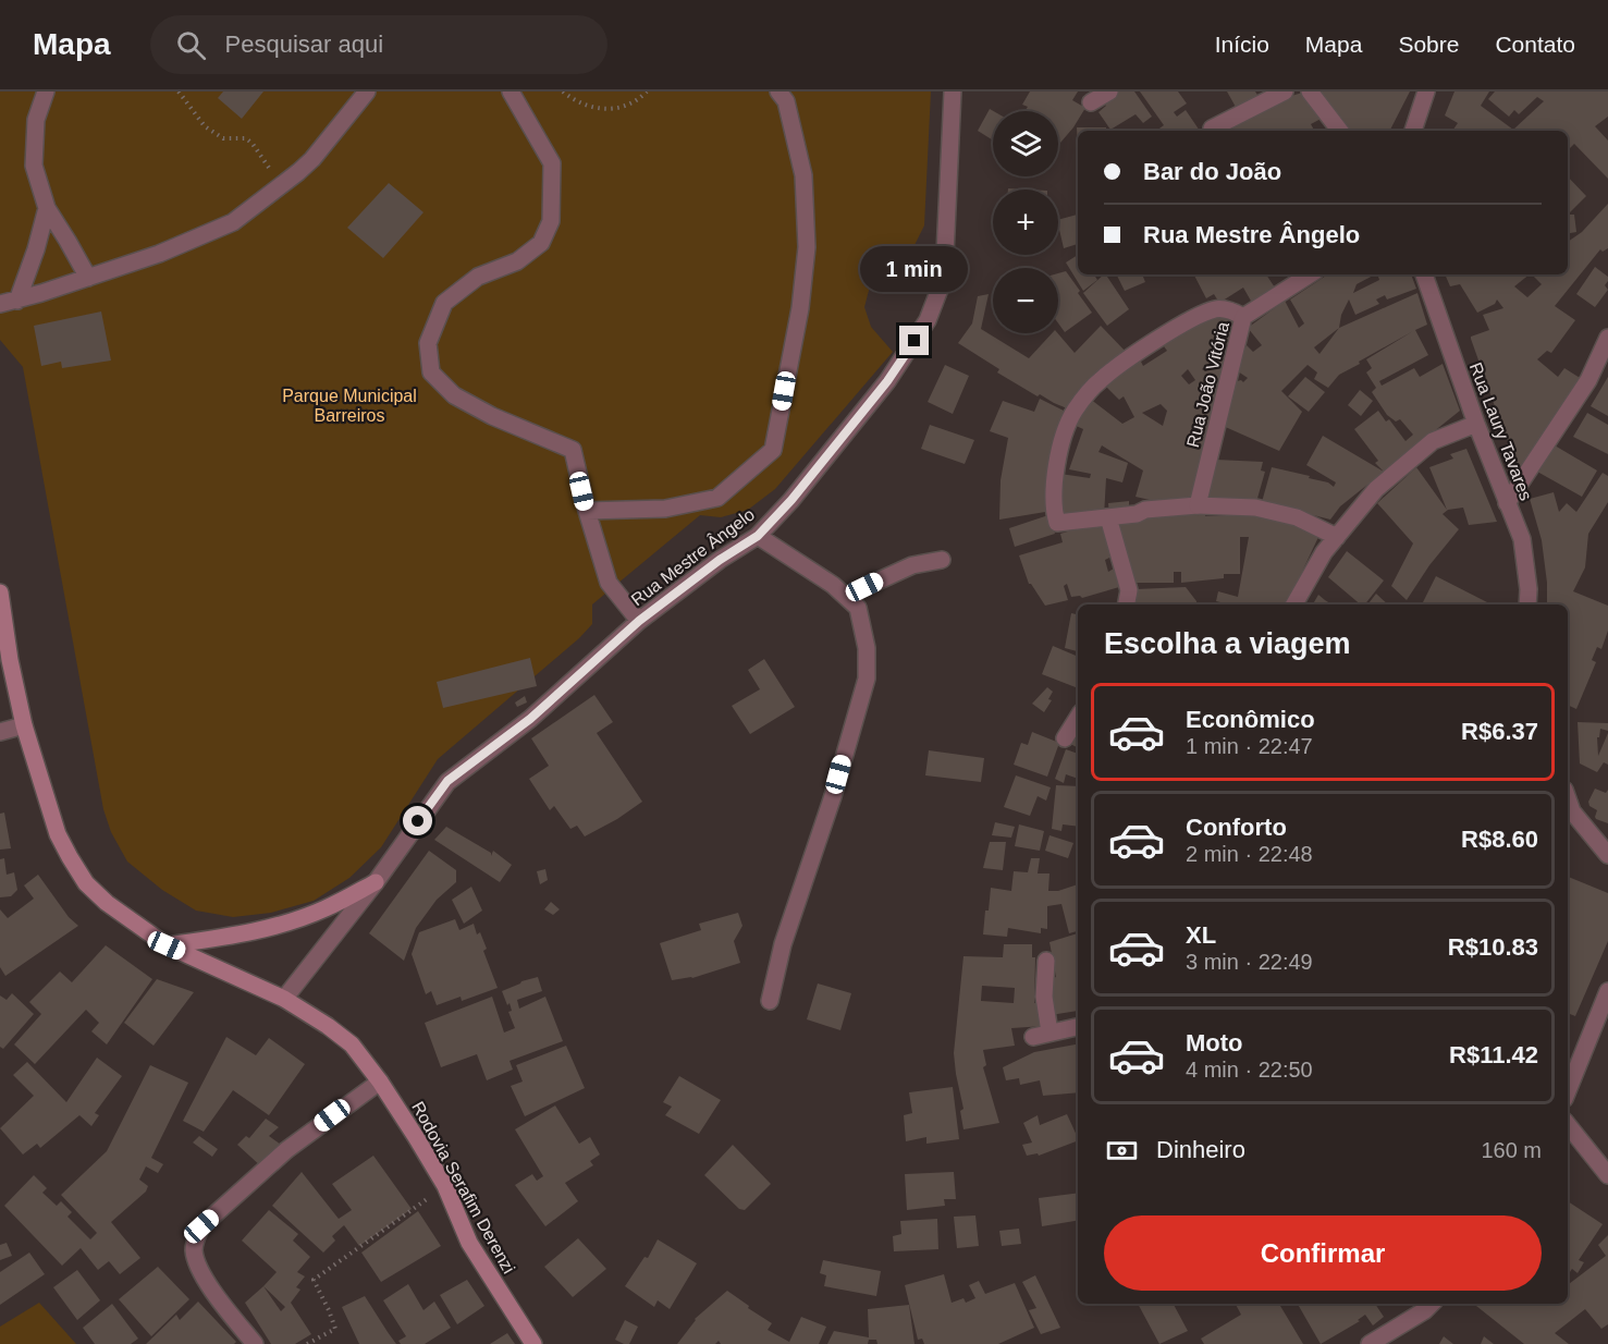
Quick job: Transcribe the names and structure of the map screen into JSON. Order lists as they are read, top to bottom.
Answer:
{
  "streets": {
    "main road": ["Rodovia Serafim Derenzi"],
    "street": ["Rua João Vitória", "Rua Laury Tavares", "Rua Mestre Ângelo"]
  },
  "crossings": [
    ["Rua Mestre Ângelo", "Rodovia Serafim Derenzi"]
  ],
  "parks": ["Parque Municipal Barreiros"],
  "page": {
    "header": "Mapa",
    "search": "Pesquisar aqui",
    "nav": [
      "Início",
      "Mapa",
      "Sobre",
      "Contato"
    ],
    "map_buttons": ["+", "−"],
    "banner": ["Bar do João", "Rua Mestre Ângelo"],
    "bubble": "1 min",
    "heading": "Escolha a viagem",
    "list": [
      {
        "name": "Econômico",
        "note": "1 min · 22:47",
        "value": "R$6.37"
      },
      {
        "name": "Conforto",
        "note": "2 min · 22:48",
        "value": "R$8.60"
      },
      {
        "name": "XL",
        "note": "3 min · 22:49",
        "value": "R$10.83"
      },
      {
        "name": "Moto",
        "note": "4 min · 22:50",
        "value": "R$11.42"
      }
    ],
    "pay": ["Dinheiro", "160 m"],
    "buttons": "Confirmar"
  }
}
